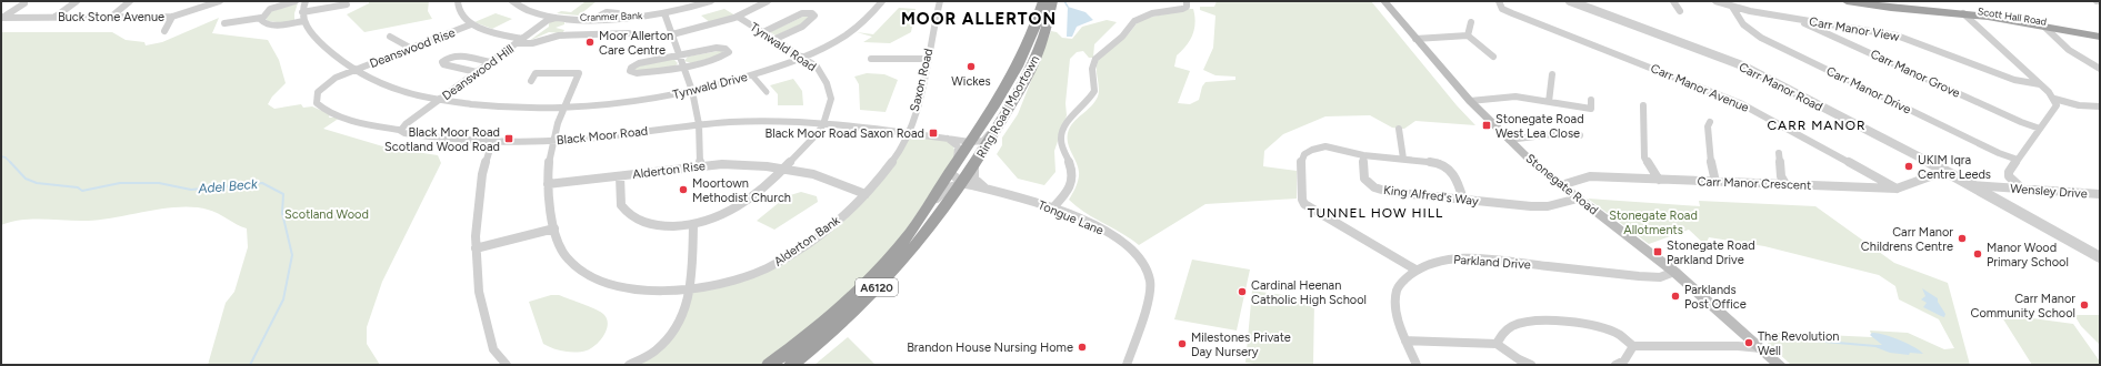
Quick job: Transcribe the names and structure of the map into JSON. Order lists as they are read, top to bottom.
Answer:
{
  "streets": {
    "highway": ["Scott Hall Road", "Ring Road Moortown", "A6120"],
    "main road": ["Stonegate Road"],
    "street": [
      "Buck Stone Avenue",
      "Cranmer Bank",
      "Carr Manor View",
      "Tynwald Road",
      "Deanswood Rise",
      "Deanswood Hill",
      "Carr Manor Grove",
      "Saxon Road",
      "Tynwald Drive",
      "Carr Manor Road",
      "Carr Manor Avenue",
      "Carr Manor Drive",
      "Black Moor Road",
      "Alderton Rise",
      "Carr Manor Crescent",
      "Wensley Drive",
      "King Alfred's Way",
      "Tongue Lane",
      "Alderton Bank",
      "Parkland Drive"
    ]
  },
  "crossings": [
    ["Cranmer Bank", "Deanswood Hill"],
    ["Carr Manor View", "Carr Manor Grove"],
    ["Carr Manor View", "Carr Manor Drive"],
    ["Tynwald Road", "Tynwald Drive"],
    ["Tynwald Road", "Black Moor Road"],
    ["Tynwald Road", "Alderton Rise"],
    ["Deanswood Rise", "Tynwald Drive"],
    ["Deanswood Rise", "Black Moor Road"],
    ["Deanswood Hill", "Tynwald Drive"],
    ["Deanswood Hill", "Black Moor Road"],
    ["Saxon Road", "Black Moor Road"],
    ["Saxon Road", "Alderton Bank"],
    ["Tynwald Drive", "Black Moor Road"],
    ["Tynwald Drive", "Alderton Bank"],
    ["Carr Manor Road", "Carr Manor Crescent"],
    ["Carr Manor Road", "Wensley Drive"],
    ["Carr Manor Avenue", "Carr Manor Crescent"],
    ["Ring Road Moortown", "Black Moor Road"],
    ["Ring Road Moortown", "Tongue Lane"],
    ["Ring Road Moortown", "A6120"],
    ["Black Moor Road", "Alderton Bank"],
    ["Alderton Rise", "Alderton Bank"],
    ["Carr Manor Crescent", "Stonegate Road"],
    ["Stonegate Road", "King Alfred's Way"],
    ["Stonegate Road", "Parkland Drive"],
    ["Tongue Lane", "A6120"]
  ],
  "districts": ["MOOR ALLERTON", "CARR MANOR", "TUNNEL HOW HILL"],
  "water": ["Adel Beck"],
  "parks": ["Scotland Wood", "Stonegate Road Allotments"],
  "places": {
    "other": [
      "Moor Allerton Care Centre",
      "Wickes",
      "UKIM Iqra Centre Leeds",
      "Moortown Methodist Church",
      "Carr Manor Childrens Centre",
      "Manor Wood Primary School",
      "Cardinal Heenan Catholic High School",
      "Parklands Post Office",
      "Carr Manor Community School",
      "The Revolution Well",
      "Milestones Private Day Nursery",
      "Brandon House Nursing Home"
    ],
    "transit": [
      "Stonegate Road West Lea Close",
      "Black Moor Road Saxon Road",
      "Black Moor Road Scotland Wood Road",
      "Stonegate Road Parkland Drive"
    ]
  }
}
